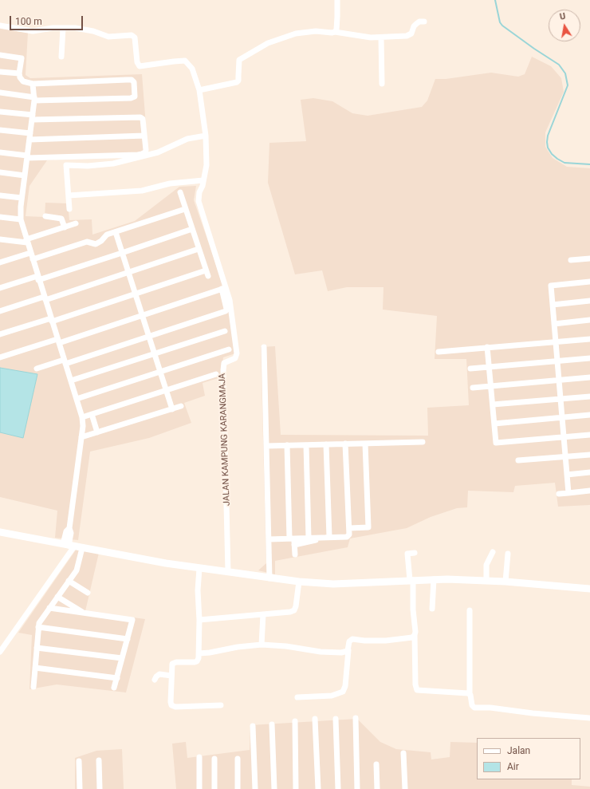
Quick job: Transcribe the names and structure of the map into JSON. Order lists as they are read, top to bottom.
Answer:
{
  "streets": {
    "street": ["JALAN KAMPUNG KARANGMAJA"]
  },
  "legend": ["Jalan", "Air"],
  "scale_bar": "100 m",
  "north": "top"
}
